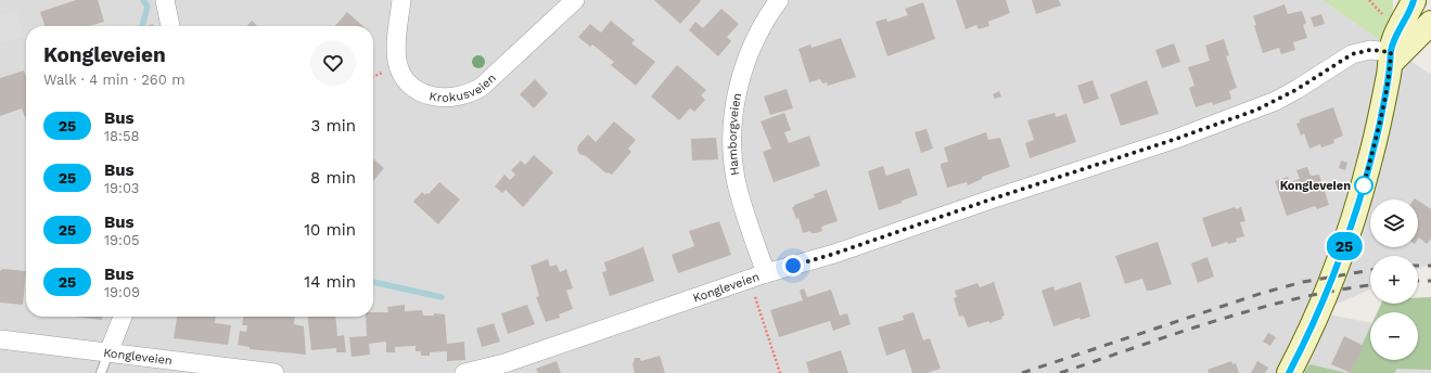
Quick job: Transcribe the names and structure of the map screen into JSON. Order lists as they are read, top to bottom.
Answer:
{
  "streets": {
    "street": ["Krokusveien", "Hamborgveien", "Kongleveien"]
  },
  "crossings": [
    ["Hamborgveien", "Kongleveien"]
  ],
  "places": ["Kongleveien"],
  "lines": ["bus line 25"],
  "page": {
    "on_map": "25",
    "heading": ["Kongleveien", "Walk · 4 min · 260 m"],
    "list": [
      {
        "mark": "25",
        "name": "Bus",
        "note": "18:58",
        "value": "3 min"
      },
      {
        "mark": "25",
        "name": "Bus",
        "note": "19:03",
        "value": "8 min"
      },
      {
        "mark": "25",
        "name": "Bus",
        "note": "19:05",
        "value": "10 min"
      },
      {
        "mark": "25",
        "name": "Bus",
        "note": "19:09",
        "value": "14 min"
      }
    ],
    "map_buttons": ["+", "−"]
  }
}
